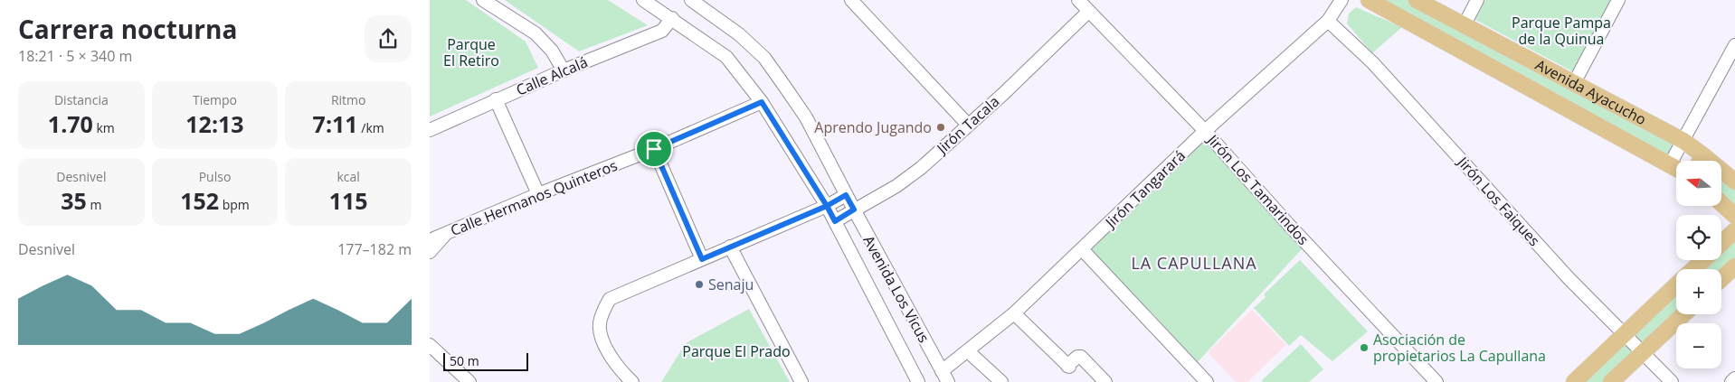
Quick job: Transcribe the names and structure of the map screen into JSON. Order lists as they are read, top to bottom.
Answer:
{
  "streets": {
    "main road": ["Avenida Ayacucho"],
    "street": [
      "Calle Alcalá",
      "Jirón Tacala",
      "Jirón Tangarará",
      "Jirón Los Tamarindos",
      "Calle Hermanos Quinteros",
      "Jirón Los Faiques",
      "Avenida Los Vicus"
    ]
  },
  "crossings": [
    ["Calle Alcalá", "Avenida Los Vicus"],
    ["Jirón Tacala", "Jirón Los Tamarindos"],
    ["Jirón Tacala", "Avenida Los Vicus"],
    ["Jirón Tangarará", "Jirón Los Tamarindos"],
    ["Jirón Tangarará", "Jirón Los Faiques"],
    ["Jirón Tangarará", "Avenida Los Vicus"],
    ["Calle Hermanos Quinteros", "Avenida Los Vicus"]
  ],
  "districts": ["LA CAPULLANA"],
  "parks": ["Parque Pampa de la Quinua", "Parque El Retiro", "Parque El Prado"],
  "places": ["Aprendo Jugando", "Senaju", "Asociación de propietarios La Capullana"],
  "scale_bar": "50 m",
  "north": "left",
  "page": {
    "heading": ["Carrera nocturna", "18:21 · 5 × 340 m"],
    "stats": [
      ["Distancia", "1.70 km"],
      ["Tiempo", "12:13"],
      ["Ritmo", "7:11 /km"],
      ["Desnivel", "35 m"],
      ["Pulso", "152 bpm"],
      ["kcal", "115"]
    ],
    "map_buttons": ["+", "−"],
    "chart": ["Desnivel", "177–182 m"],
    "scale": "50 m"
  }
}
